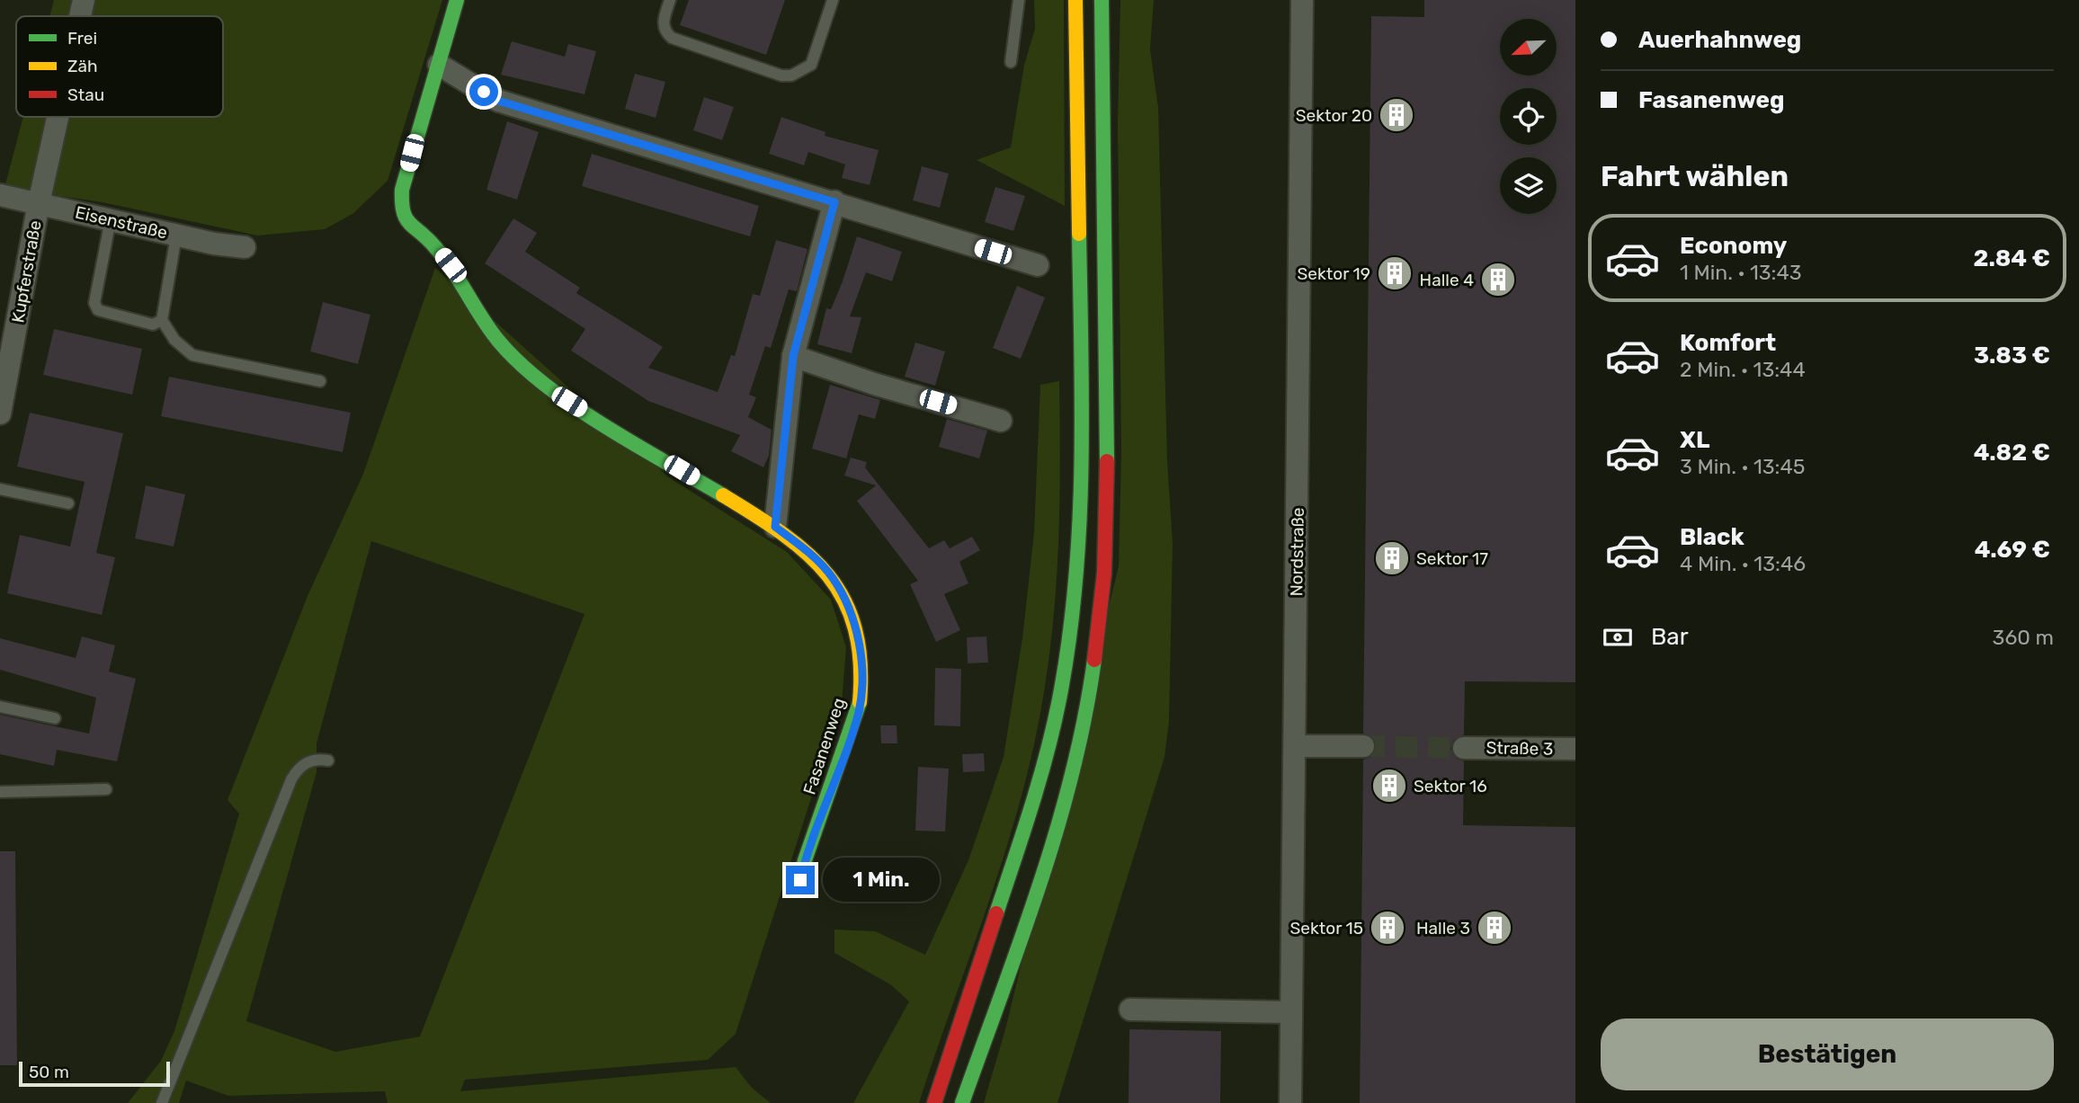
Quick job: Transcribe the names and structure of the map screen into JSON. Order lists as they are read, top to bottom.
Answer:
{
  "streets": {
    "main road": ["Fasanenweg"],
    "street": [
      "Eisenstraße",
      "Kupferstraße",
      "Nordstraße",
      "Straße 3"
    ]
  },
  "crossings": [
    ["Eisenstraße", "Kupferstraße"]
  ],
  "places": {
    "building": [
      "Sektor 20",
      "Sektor 19",
      "Halle 4",
      "Sektor 17",
      "Sektor 16",
      "Sektor 15",
      "Halle 3"
    ]
  },
  "legend": ["Frei", "Zäh", "Stau"],
  "scale_bar": "50 m",
  "north": "bottom left",
  "page": {
    "banner": ["Auerhahnweg", "Fasanenweg"],
    "heading": "Fahrt wählen",
    "list": [
      {
        "name": "Economy",
        "note": "1 Min. · 13:43",
        "value": "2.84 €"
      },
      {
        "name": "Komfort",
        "note": "2 Min. · 13:44",
        "value": "3.83 €"
      },
      {
        "name": "XL",
        "note": "3 Min. · 13:45",
        "value": "4.82 €"
      },
      {
        "name": "Black",
        "note": "4 Min. · 13:46",
        "value": "4.69 €"
      }
    ],
    "pay": ["Bar", "360 m"],
    "bubble": "1 Min.",
    "buttons": "Bestätigen",
    "scale": "50 m"
  }
}
